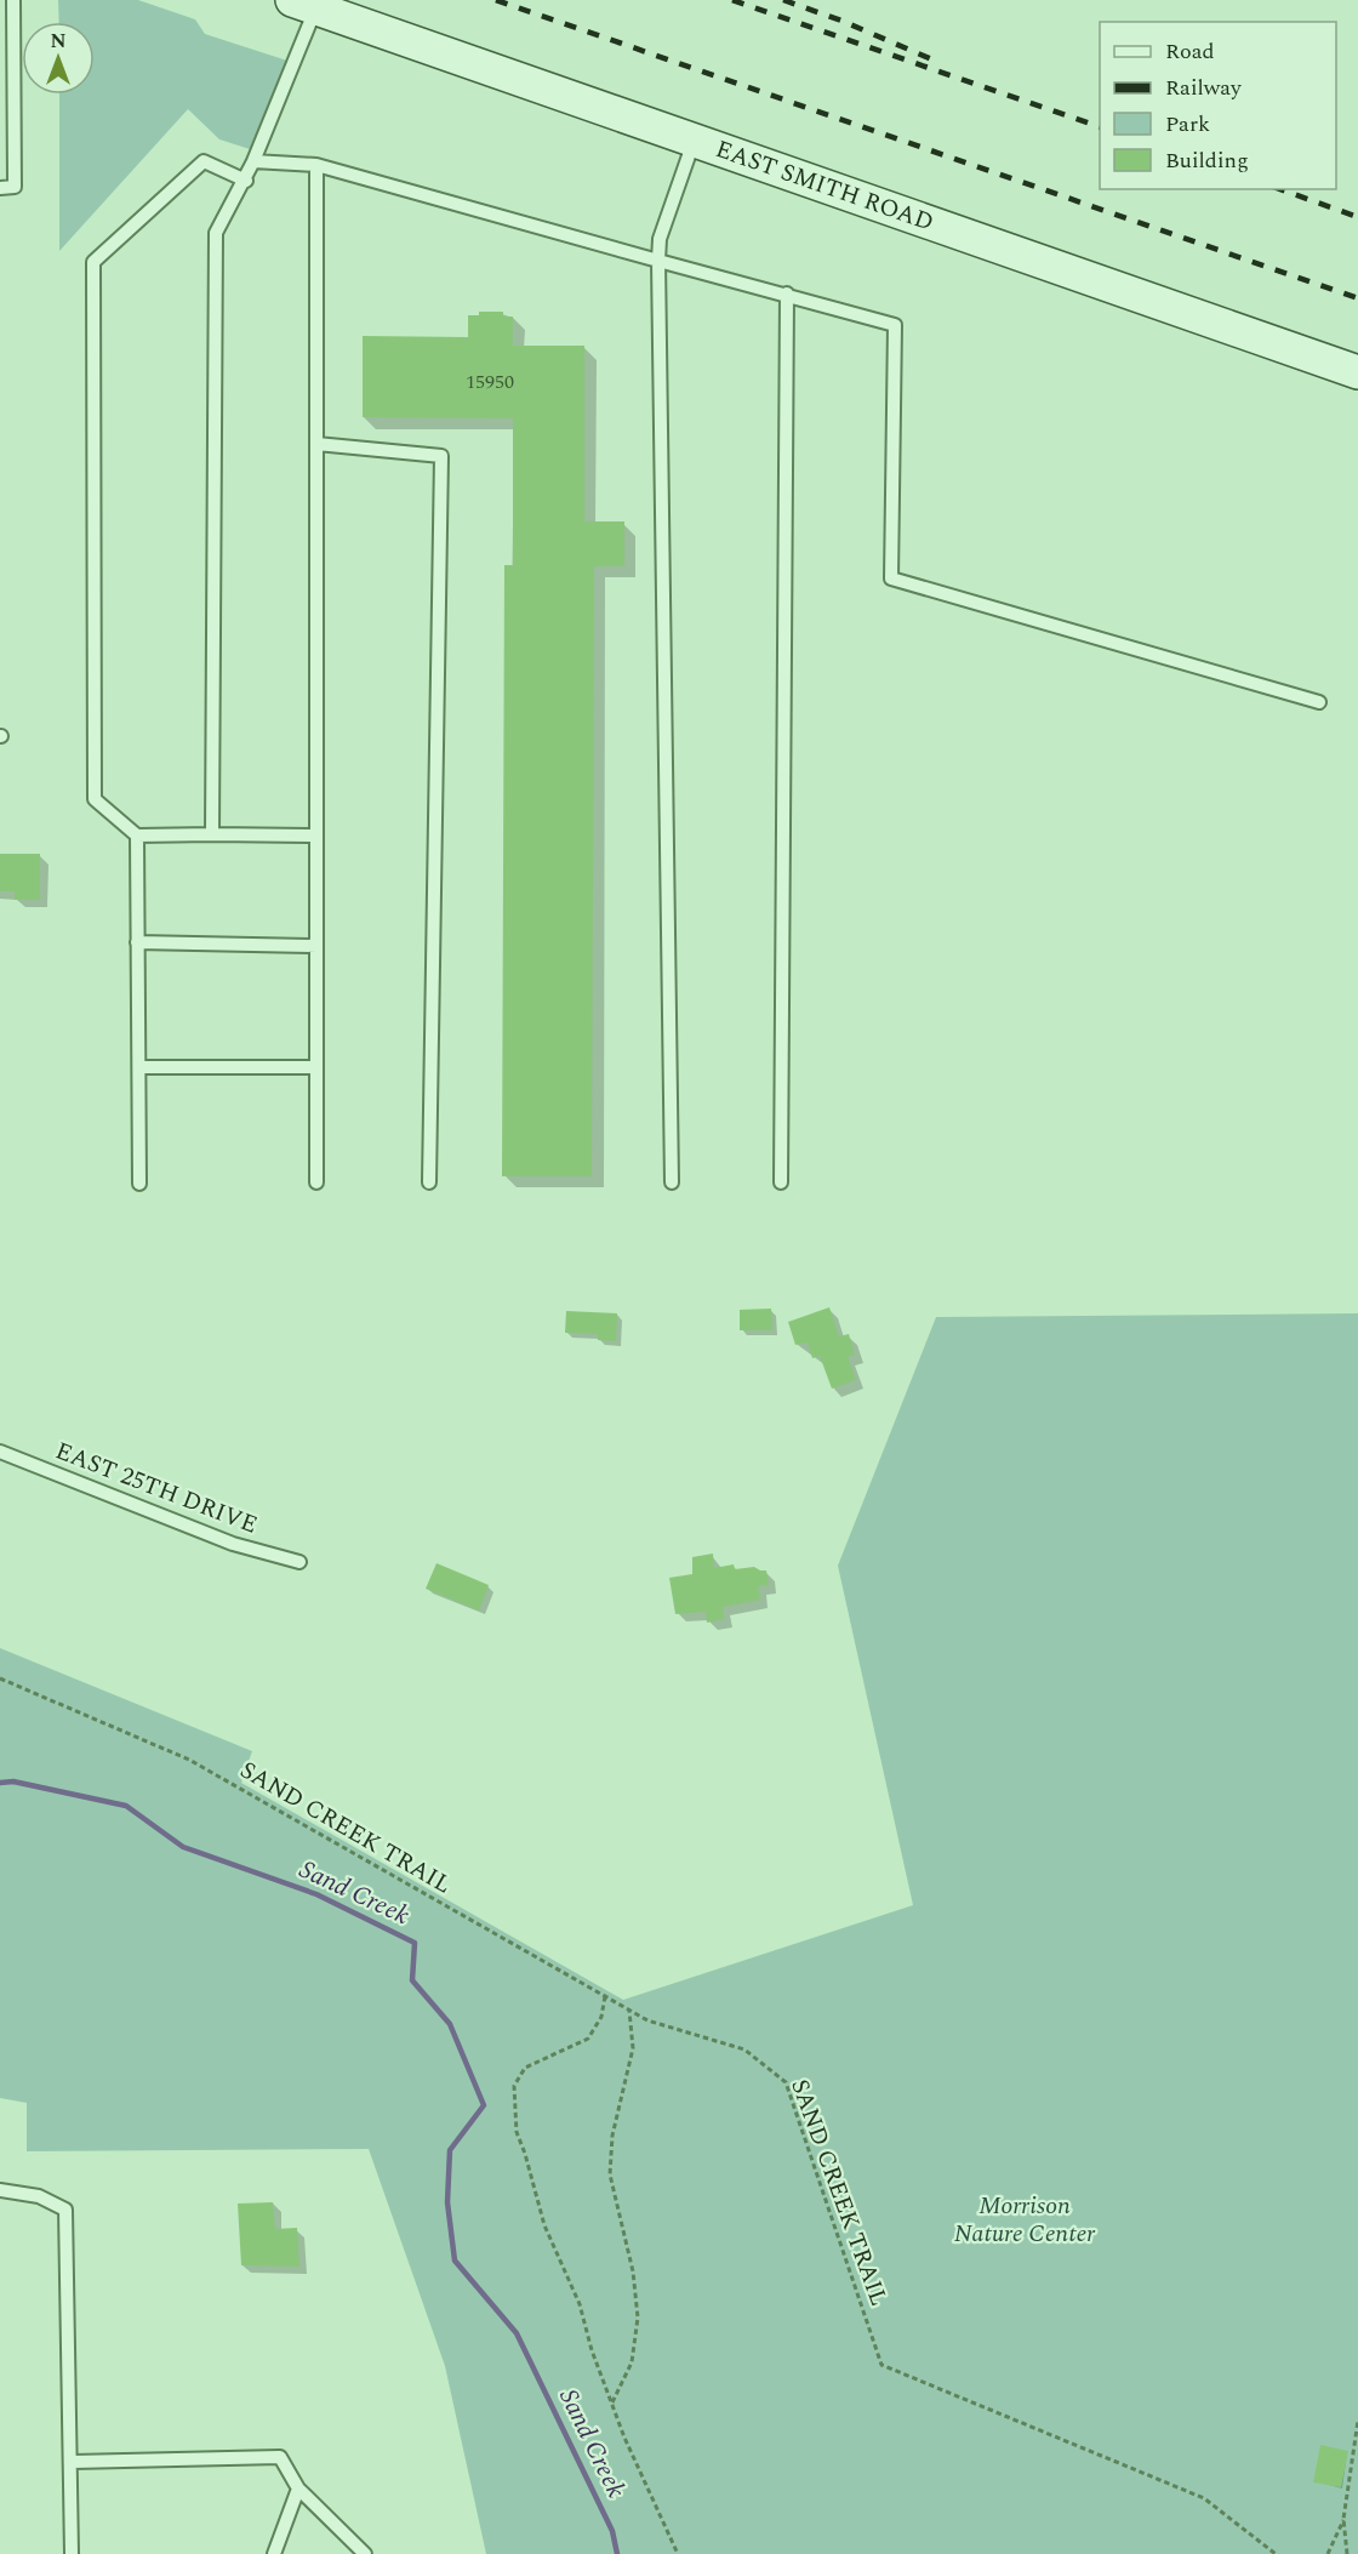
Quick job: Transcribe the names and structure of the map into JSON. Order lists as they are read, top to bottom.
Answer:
{
  "streets": {
    "street": ["EAST SMITH ROAD"],
    "lane": ["EAST 25TH DRIVE"],
    "path": ["SAND CREEK TRAIL"]
  },
  "water": ["Sand Creek"],
  "parks": ["Morrison Nature Center"],
  "house_numbers": ["15950"],
  "legend": [
    "Road",
    "Railway",
    "Park",
    "Building"
  ],
  "north": "top"
}
